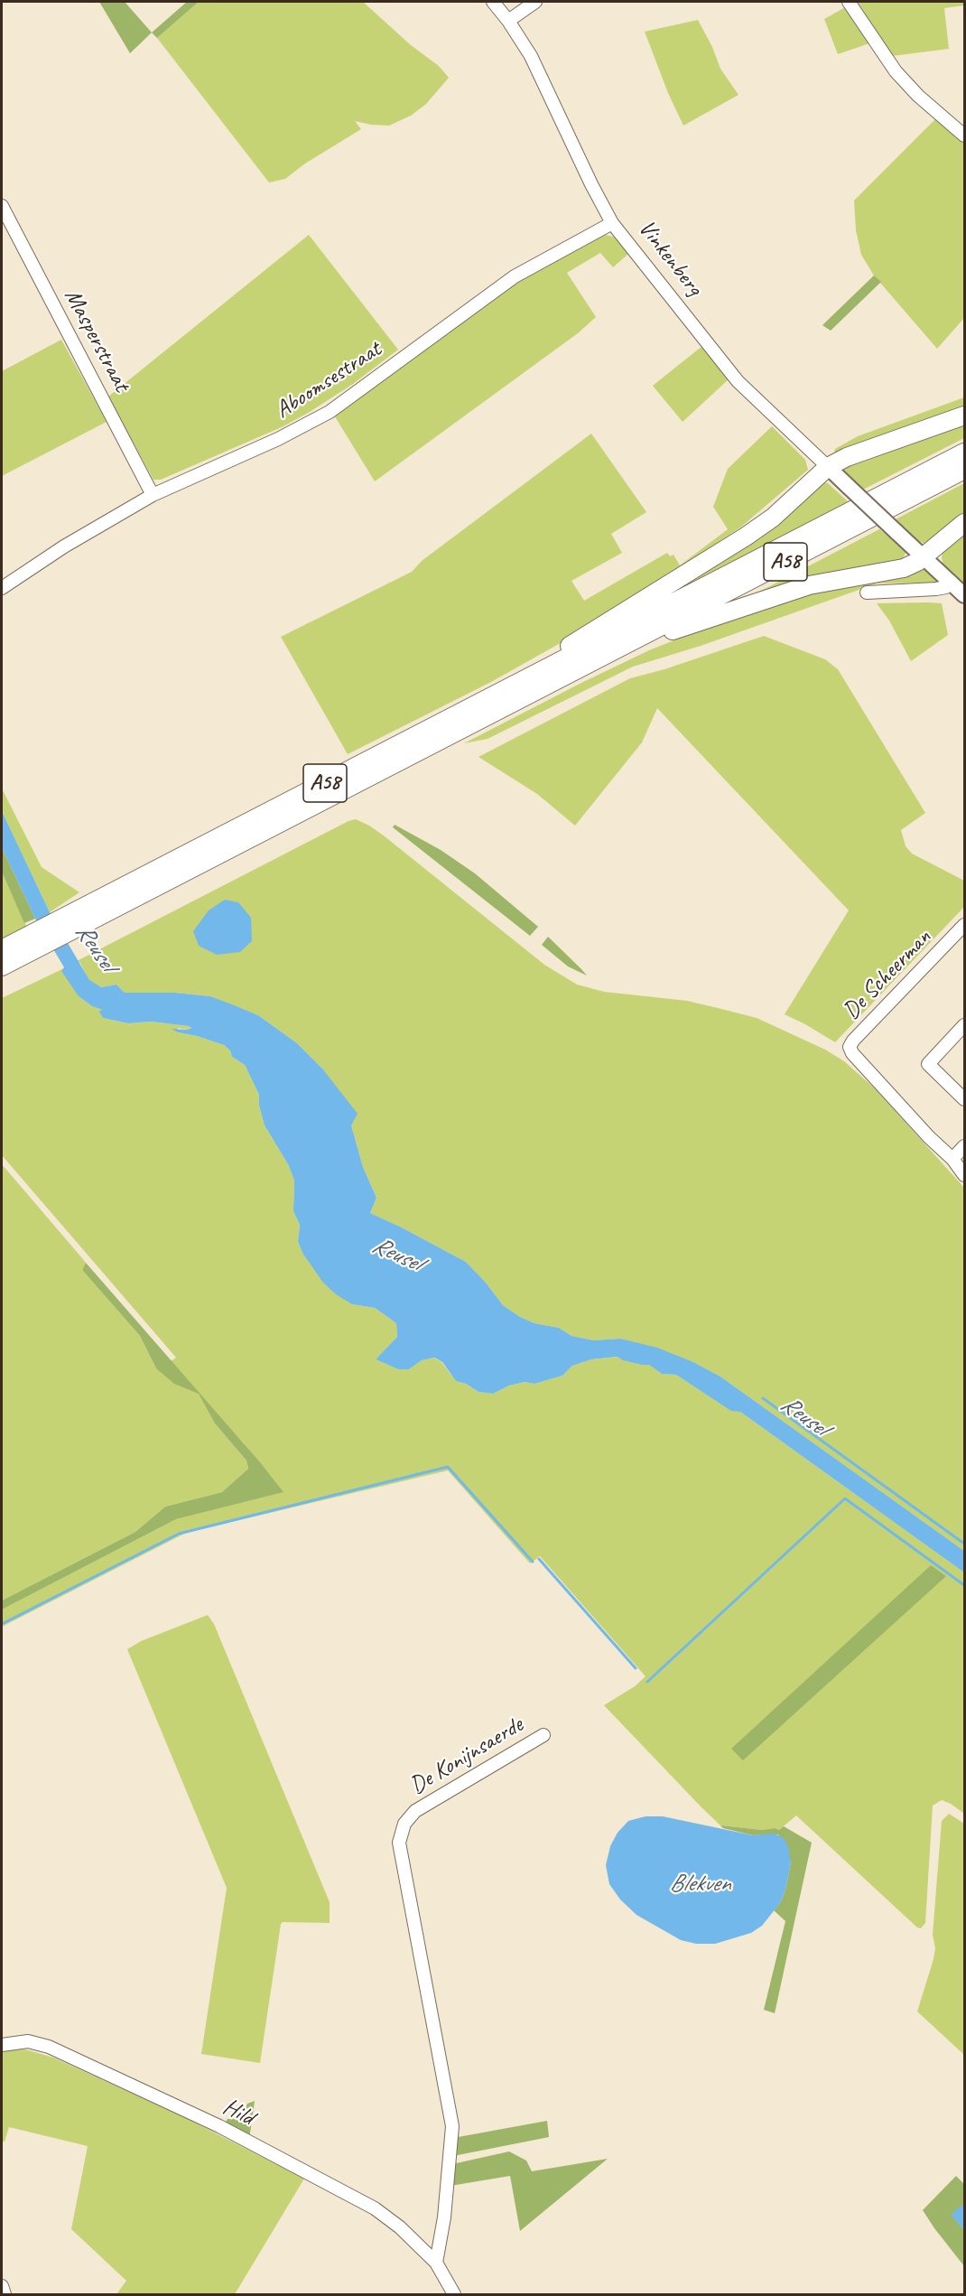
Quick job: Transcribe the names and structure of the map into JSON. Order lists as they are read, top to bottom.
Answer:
{
  "streets": {
    "highway": ["A58"],
    "main road": ["Vinkenberg"],
    "street": [
      "Masperstraat",
      "Aboomsestraat",
      "De Scheerman",
      "De Konijnsaerde",
      "Hild"
    ]
  },
  "crossings": [
    ["Vinkenberg", "Aboomsestraat"],
    ["Vinkenberg", "A58"],
    ["Masperstraat", "Aboomsestraat"],
    ["De Konijnsaerde", "Hild"]
  ],
  "water": ["Reusel", "Blekven"]
}
